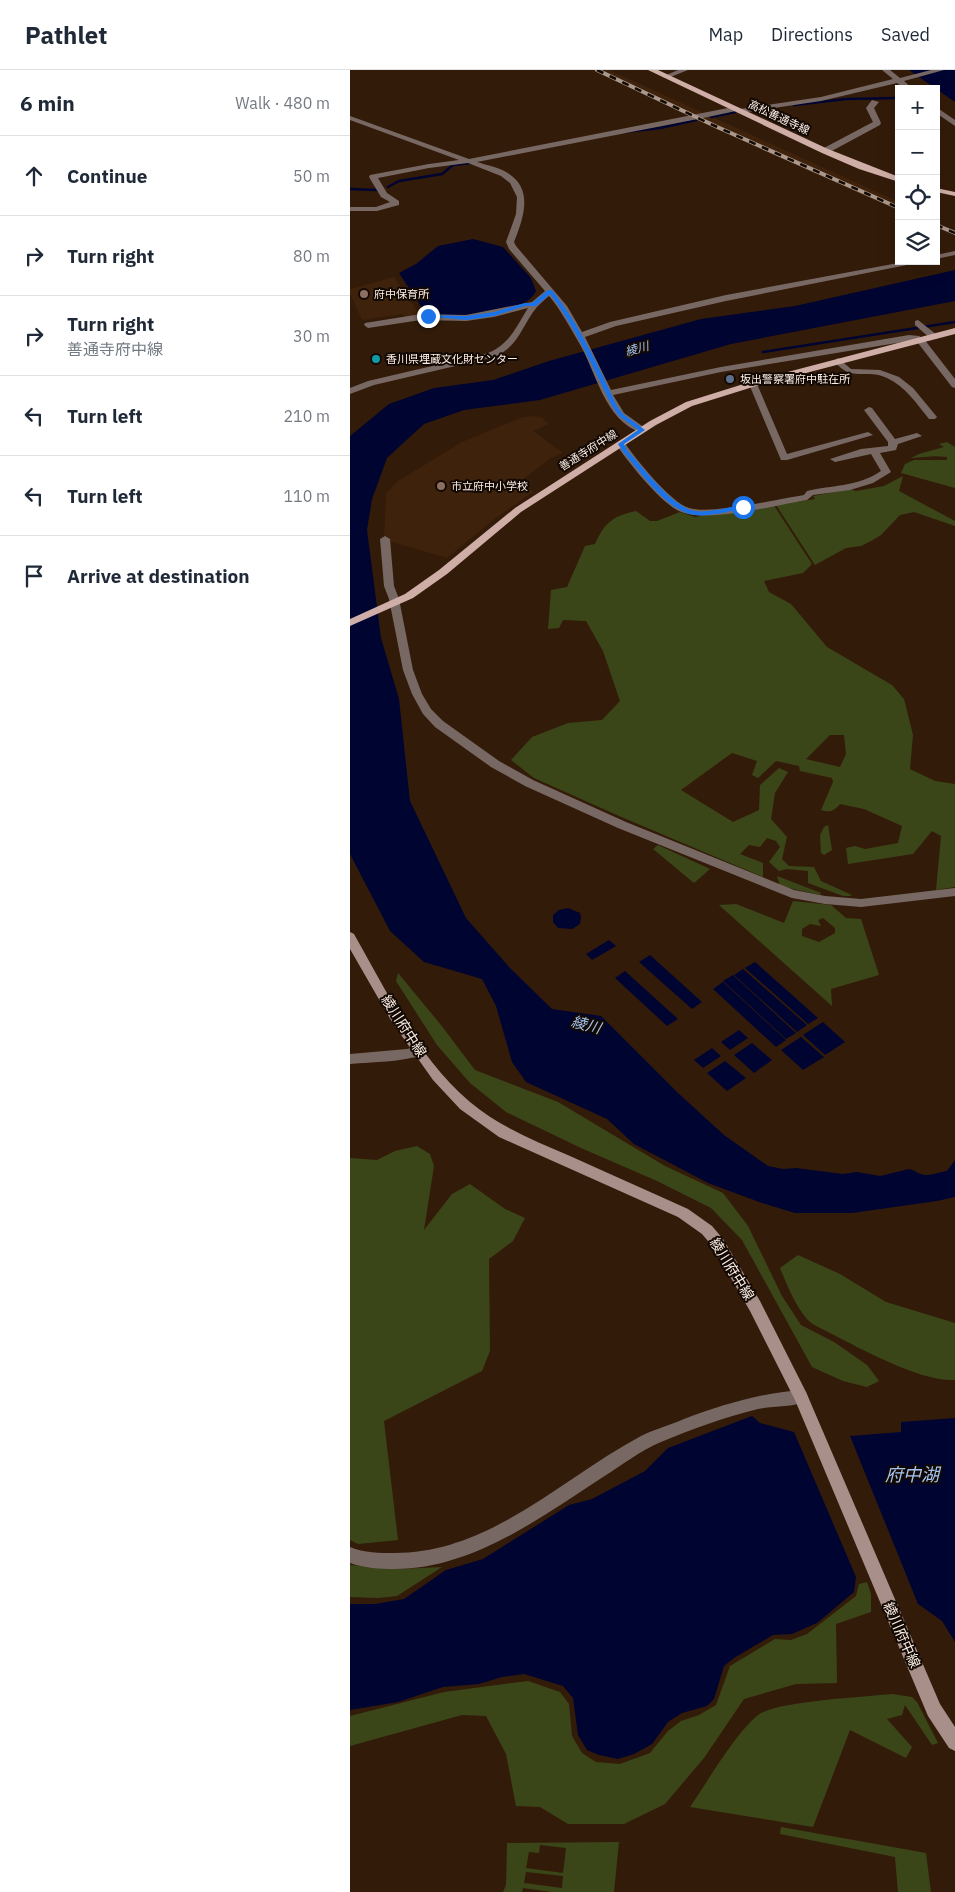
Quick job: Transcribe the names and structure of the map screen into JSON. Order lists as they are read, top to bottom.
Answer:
{
  "streets": {
    "main road": ["高松善通寺線", "善通寺府中線", "綾川府中線"]
  },
  "water": ["綾川", "府中湖"],
  "places": [
    "府中保育所",
    "香川県埋蔵文化財センター",
    "坂出警察署府中駐在所",
    "市立府中小学校"
  ],
  "page": {
    "header": "Pathlet",
    "nav": ["Map", "Directions", "Saved"],
    "heading": ["6 min", "Walk · 480 m"],
    "map_buttons": ["+", "−"],
    "list": [
      ["Continue", "50 m"],
      ["Turn right", "80 m"],
      ["Turn right", "善通寺府中線", "30 m"],
      ["Turn left", "210 m"],
      ["Turn left", "110 m"],
      "Arrive at destination"
    ]
  }
}
